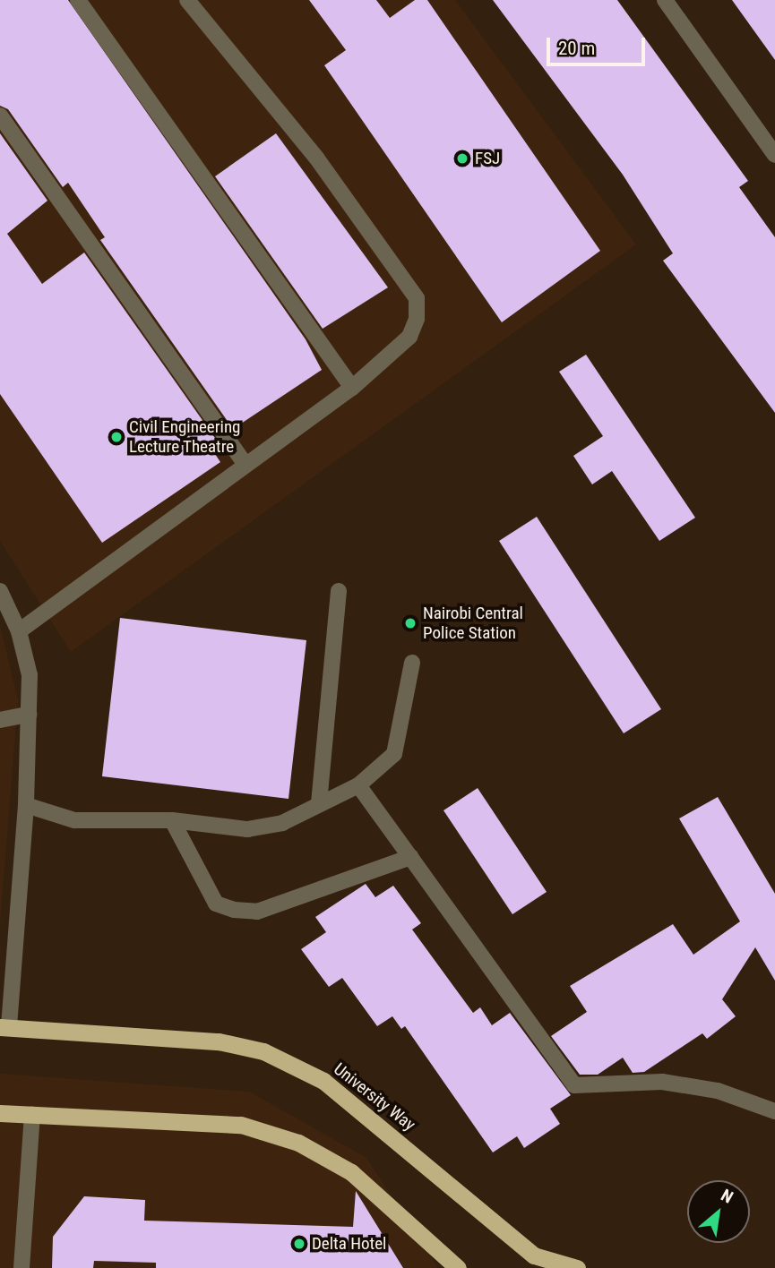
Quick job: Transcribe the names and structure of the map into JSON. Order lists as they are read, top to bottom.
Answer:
{
  "streets": {
    "highway": ["University Way"]
  },
  "places": [
    "FSJ",
    "Civil Engineering Lecture Theatre",
    "Nairobi Central Police Station",
    "Delta Hotel"
  ],
  "scale_bar": "20 m",
  "north": "top right"
}
